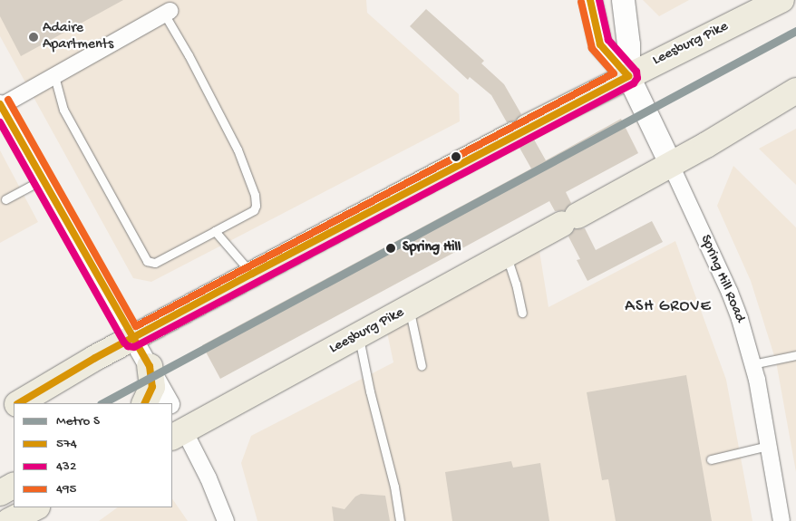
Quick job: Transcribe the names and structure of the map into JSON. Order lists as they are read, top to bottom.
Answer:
{
  "streets": {
    "highway": ["Leesburg Pike"],
    "main road": ["Spring Hill Road"]
  },
  "crossings": [
    ["Leesburg Pike", "Spring Hill Road"]
  ],
  "districts": ["ASH GROVE"],
  "places": ["Adaire Apartments", "Spring Hill"],
  "lines": [
    "transit line 574",
    "transit line 432",
    "transit line 495",
    "metro line S"
  ],
  "legend": [
    "Metro S",
    "574",
    "432",
    "495"
  ]
}
